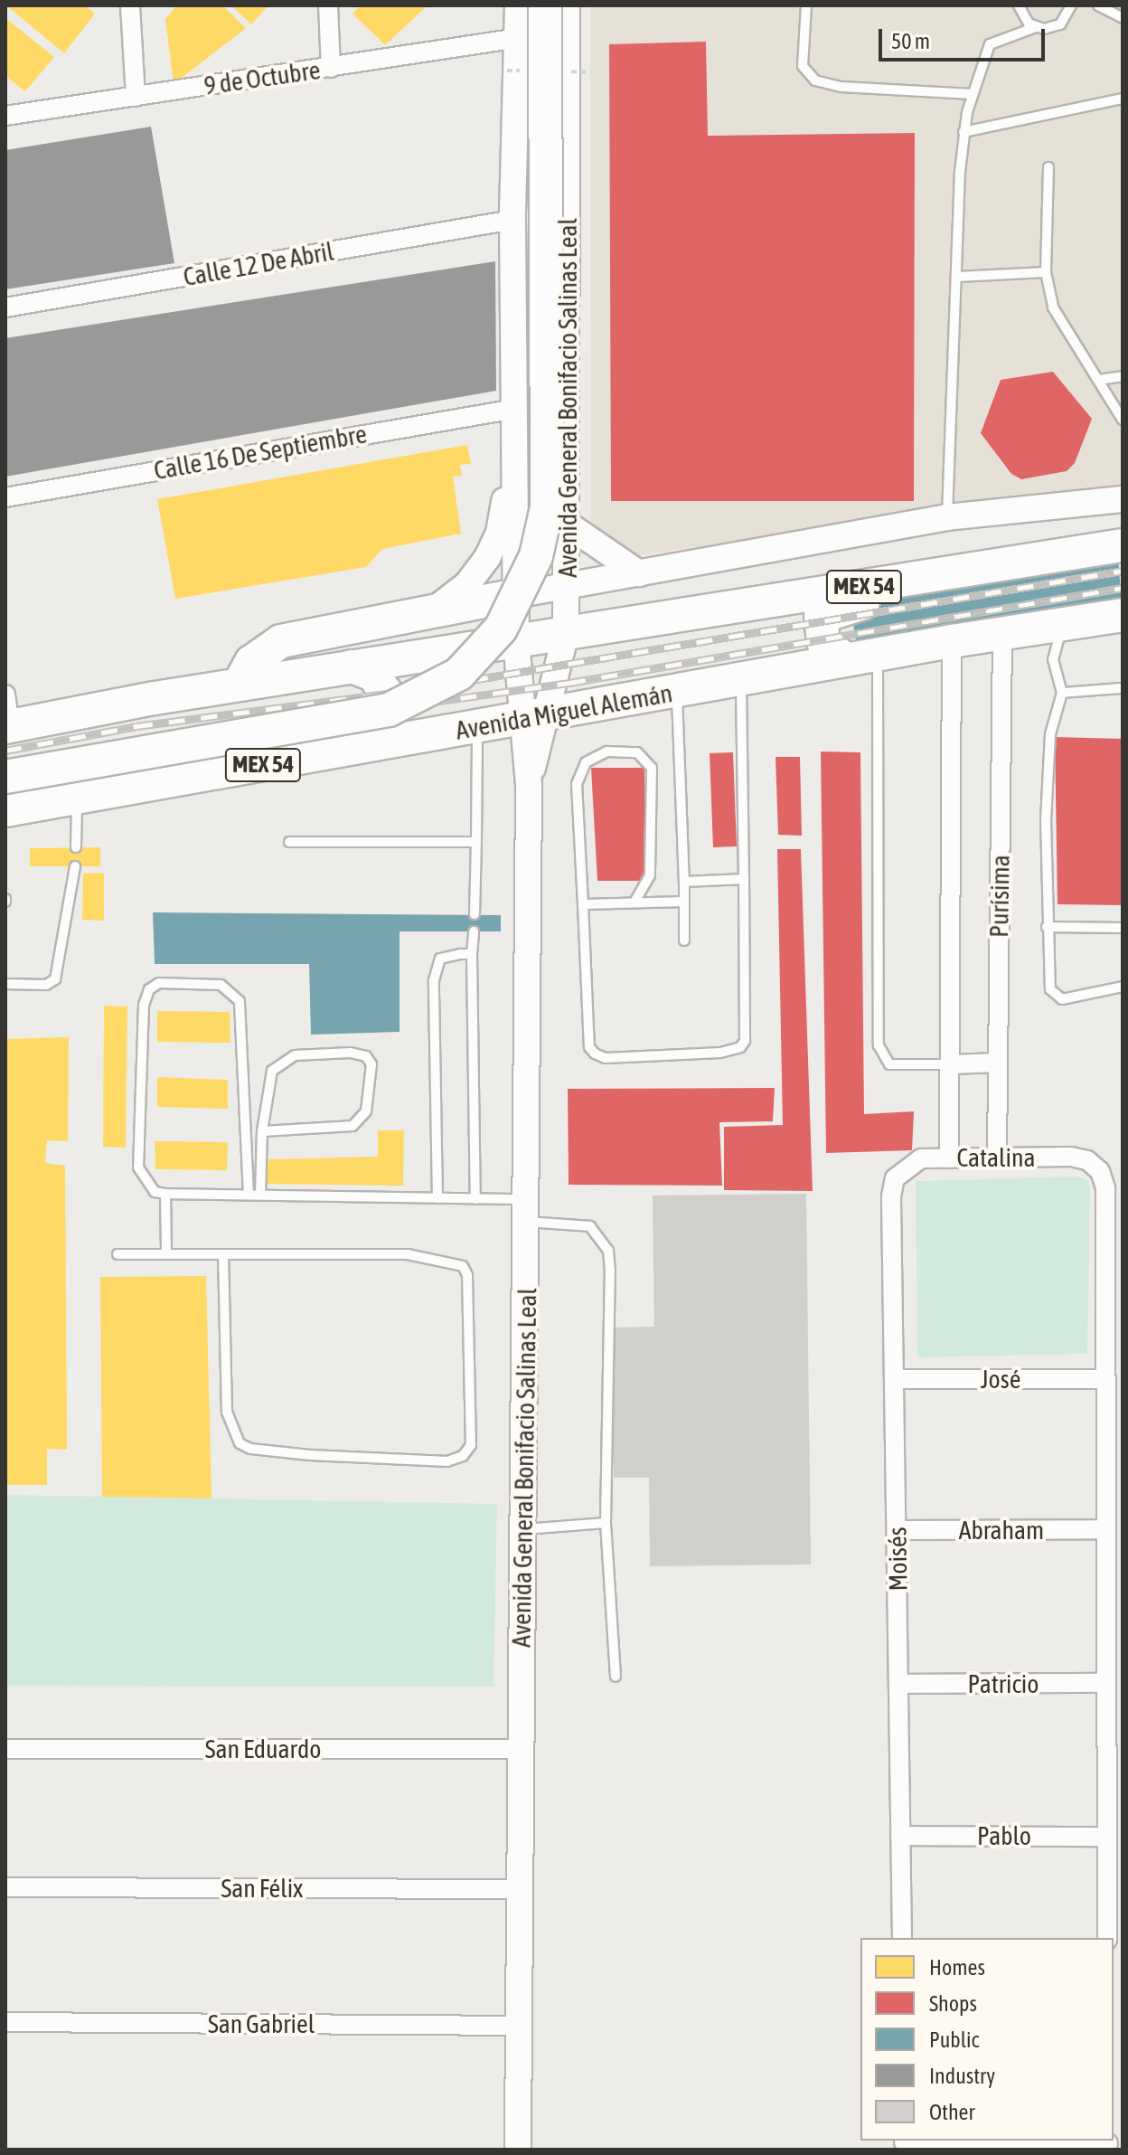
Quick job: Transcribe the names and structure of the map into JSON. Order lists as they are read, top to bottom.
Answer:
{
  "streets": {
    "highway": ["MEX 54", "Avenida Miguel Alemán"],
    "street": [
      "9 de Octubre",
      "Calle 12 De Abril",
      "Avenida General Bonifacio Salinas Leal",
      "Calle 16 De Septiembre",
      "Purísima",
      "Catalina",
      "José",
      "Abraham",
      "Moisés",
      "Patricio",
      "San Eduardo",
      "Pablo",
      "San Félix",
      "San Gabriel"
    ]
  },
  "crossings": [
    ["9 de Octubre", "Avenida General Bonifacio Salinas Leal"],
    ["Calle 12 De Abril", "Avenida General Bonifacio Salinas Leal"],
    ["Avenida General Bonifacio Salinas Leal", "Calle 16 De Septiembre"],
    ["Avenida General Bonifacio Salinas Leal", "MEX 54"],
    ["Avenida General Bonifacio Salinas Leal", "Avenida Miguel Alemán"],
    ["Avenida General Bonifacio Salinas Leal", "San Eduardo"],
    ["Avenida General Bonifacio Salinas Leal", "San Félix"],
    ["Avenida General Bonifacio Salinas Leal", "San Gabriel"],
    ["Avenida Miguel Alemán", "Purísima"],
    ["Purísima", "Catalina"],
    ["Catalina", "José"],
    ["Catalina", "Moisés"],
    ["José", "Moisés"],
    ["Abraham", "Moisés"],
    ["Moisés", "Patricio"],
    ["Moisés", "Pablo"]
  ],
  "legend": [
    "Homes",
    "Shops",
    "Public",
    "Industry",
    "Other"
  ],
  "scale_bar": "50 m"
}
